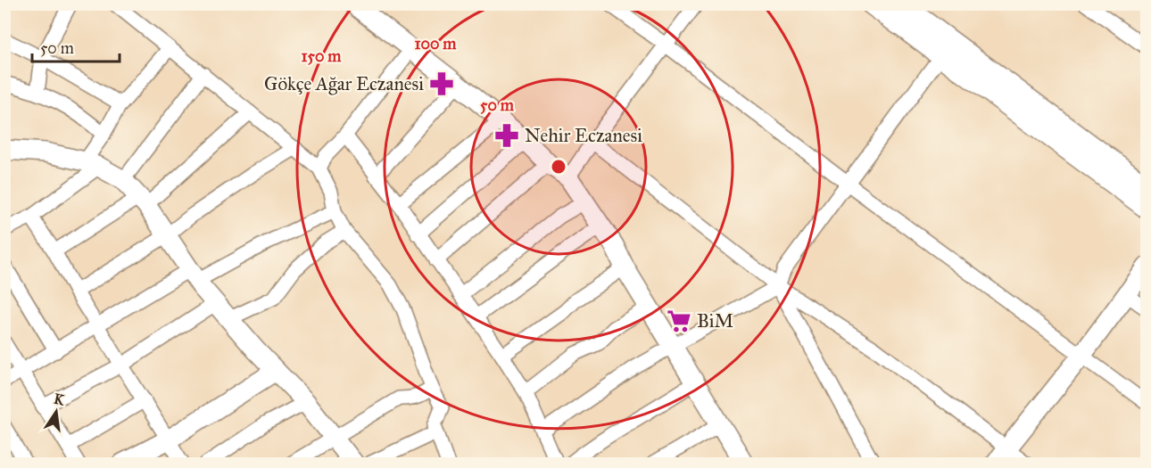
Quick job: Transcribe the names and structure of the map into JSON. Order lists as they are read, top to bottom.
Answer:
{
  "places": {
    "pharmacy": ["Gökçe Ağar Eczanesi", "Nehir Eczanesi"],
    "supermarket": ["BiM"]
  },
  "scale_bar": "50 m",
  "north": "top",
  "rings": ["100 m", "150 m", "50 m"]
}
